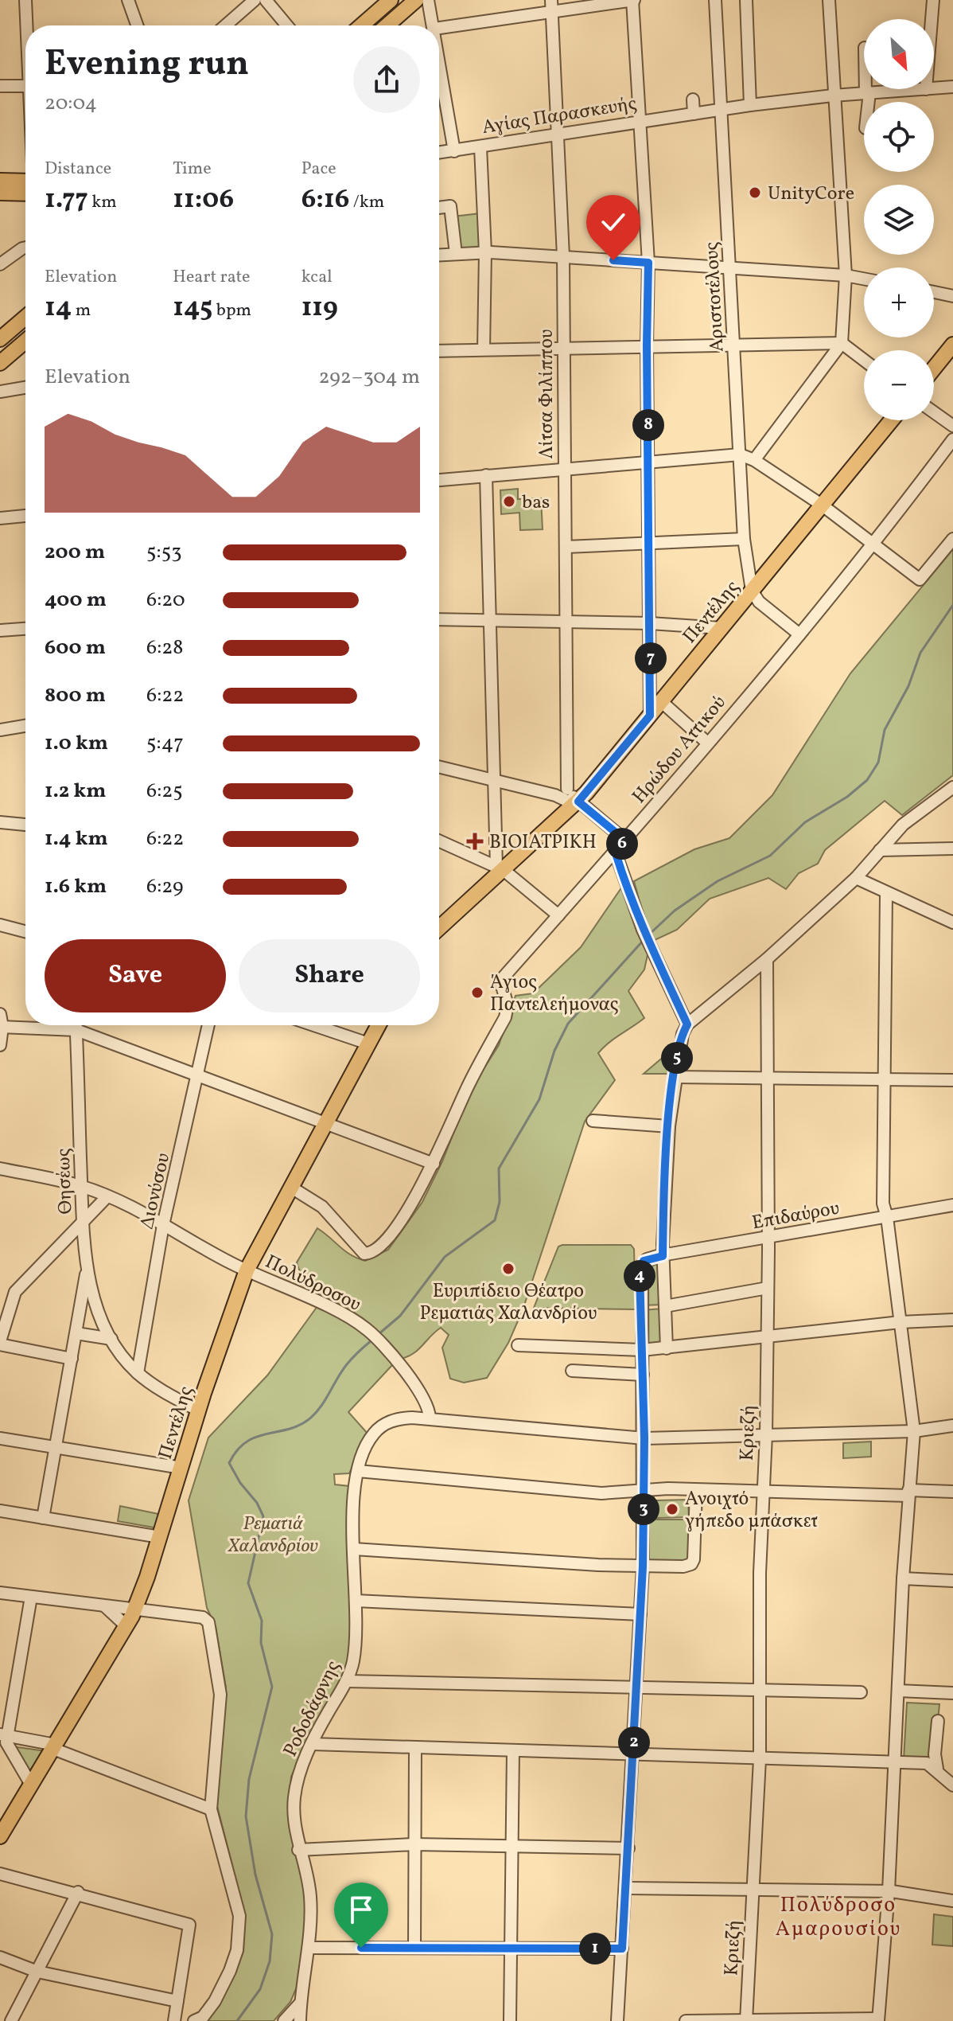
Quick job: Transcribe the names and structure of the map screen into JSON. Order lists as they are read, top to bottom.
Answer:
{
  "streets": {
    "main road": ["Πεντέλης"],
    "street": [
      "Αγίας Παρασκευής",
      "Αριστοτέλους",
      "Λίτσα Φιλίππου",
      "Ηρώδου Αττικού",
      "Θησέως",
      "Διονύσου",
      "Επιδαύρου",
      "Πολύδροσου",
      "Κριεζή",
      "Ροδοδάφνης"
    ]
  },
  "crossings": [
    ["Αγίας Παρασκευής", "Αριστοτέλους"],
    ["Αγίας Παρασκευής", "Λίτσα Φιλίππου"],
    ["Αριστοτέλους", "Πεντέλης"],
    ["Πεντέλης", "Ηρώδου Αττικού"],
    ["Πεντέλης", "Θησέως"],
    ["Πεντέλης", "Πολύδροσου"],
    ["Θησέως", "Διονύσου"],
    ["Θησέως", "Πολύδροσου"],
    ["Διονύσου", "Πολύδροσου"],
    ["Επιδαύρου", "Κριεζή"],
    ["Πολύδροσου", "Ροδοδάφνης"],
    ["Κριεζή", "Ροδοδάφνης"]
  ],
  "districts": ["Πολύδροσο Αμαρουσίου"],
  "parks": ["Ρεματιά Χαλανδρίου"],
  "places": {
    "other": [
      "UnityCore",
      "bas",
      "Άγιος Παντελεήμονας",
      "Ευριπίδειο Θέατρο Ρεματιάς Χαλανδρίου",
      "Ανοιχτό γήπεδο μπάσκετ"
    ],
    "health": ["ΒΙΟΙΑΤΡΙΚΗ"]
  },
  "north": "bottom right",
  "page": {
    "map_buttons": ["+", "−"],
    "heading": ["Evening run", "20:04"],
    "stats": [
      ["Distance", "1.77 km"],
      ["Time", "11:06"],
      ["Pace", "6:16 /km"],
      ["Elevation", "14 m"],
      ["Heart rate", "145 bpm"],
      ["kcal", "119"]
    ],
    "chart": ["Elevation", "292–304 m"],
    "pins": [
      "8",
      "7",
      "6",
      "5",
      "4",
      "3",
      "2",
      "1"
    ],
    "list": [
      {
        "name": "200 m",
        "note": "5:53"
      },
      {
        "name": "400 m",
        "note": "6:20"
      },
      {
        "name": "600 m",
        "note": "6:28"
      },
      {
        "name": "800 m",
        "note": "6:22"
      },
      {
        "name": "1.0 km",
        "note": "5:47"
      },
      {
        "name": "1.2 km",
        "note": "6:25"
      },
      {
        "name": "1.4 km",
        "note": "6:22"
      },
      {
        "name": "1.6 km",
        "note": "6:29"
      }
    ],
    "buttons": ["Save", "Share"]
  }
}
